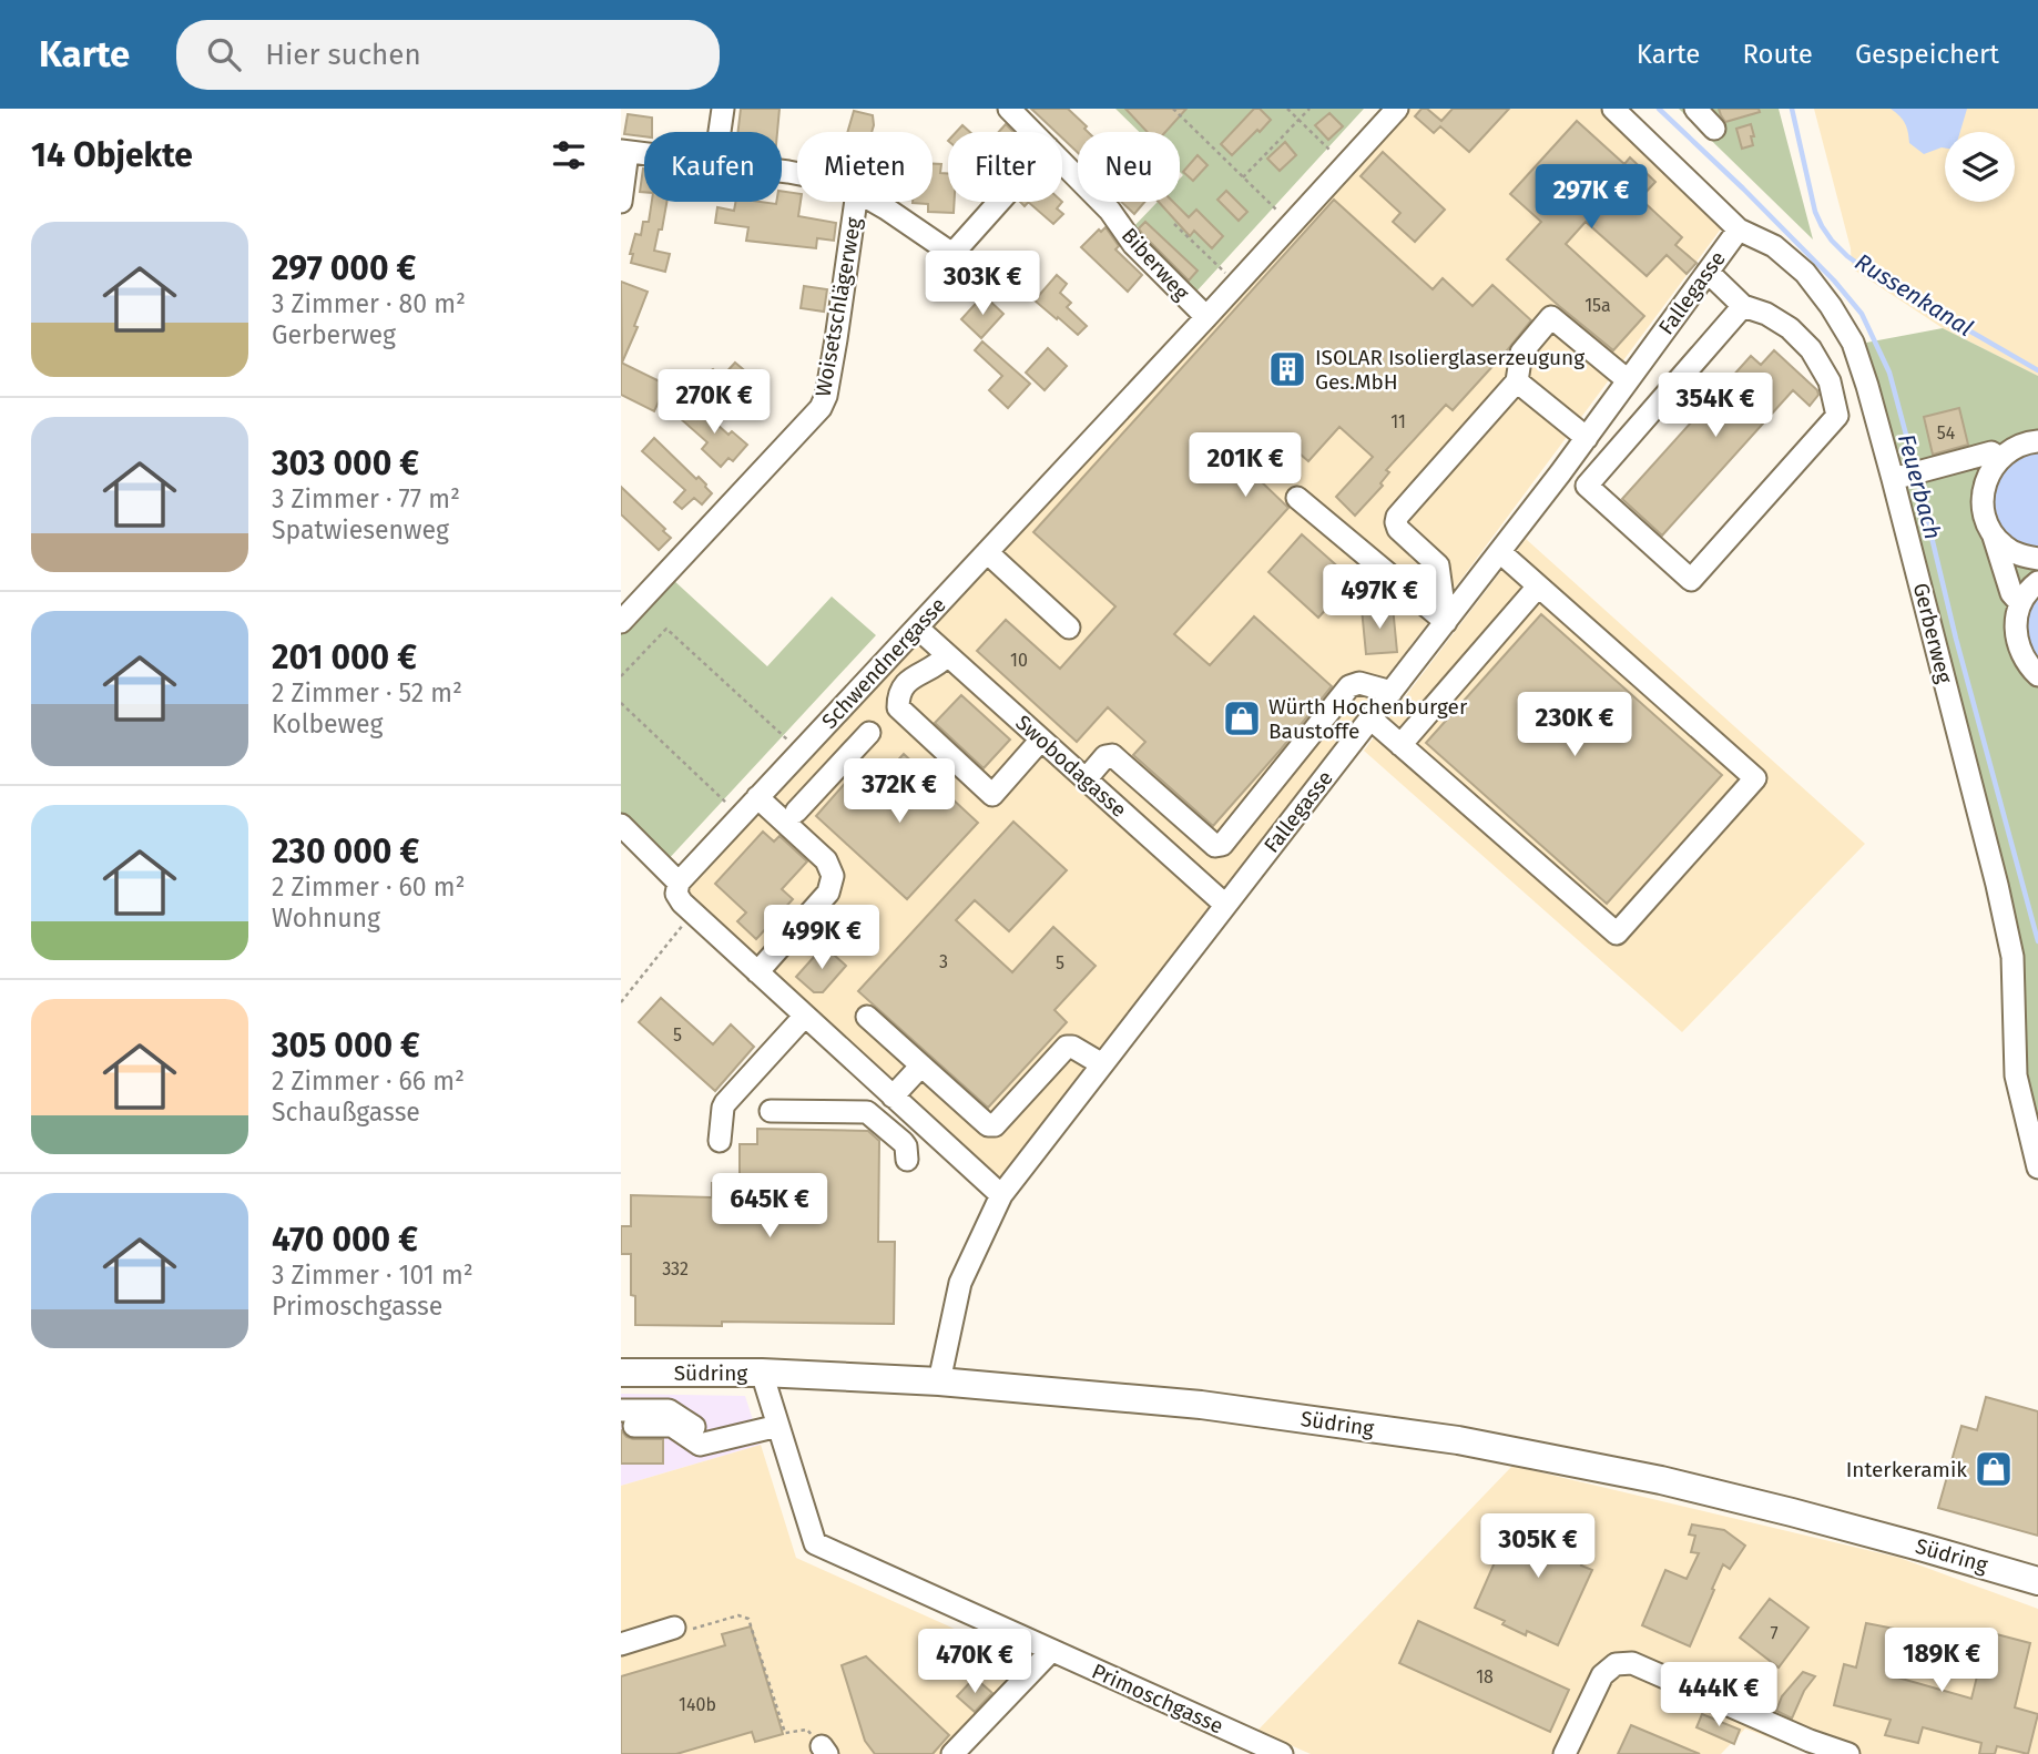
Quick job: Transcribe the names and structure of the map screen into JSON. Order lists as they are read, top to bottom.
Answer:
{
  "streets": {
    "main road": ["Südring"],
    "street": [
      "Biberweg",
      "Fallegasse",
      "Woisetschlägerweg",
      "Gerberweg",
      "Schwendnergasse",
      "Swobodagasse",
      "Primoschgasse"
    ]
  },
  "crossings": [
    ["Biberweg", "Schwendnergasse"],
    ["Fallegasse", "Gerberweg"],
    ["Fallegasse", "Swobodagasse"],
    ["Fallegasse", "Südring"],
    ["Schwendnergasse", "Swobodagasse"],
    ["Südring", "Primoschgasse"]
  ],
  "water": ["Russenkanal", "Feuerbach"],
  "places": {
    "building": ["ISOLAR Isolierglaserzeugung Ges.MbH"],
    "shop": ["Würth Hochenburger Baustoffe", "Interkeramik"]
  },
  "house_numbers": [
    "15a",
    "11",
    "54",
    "10",
    "3",
    "5",
    "5",
    "332",
    "7",
    "18",
    "140b"
  ],
  "page": {
    "header": "Karte",
    "search": "Hier suchen",
    "nav": ["Karte", "Route", "Gespeichert"],
    "heading": "14 Objekte",
    "chip": [
      "Kaufen",
      "Mieten",
      "Filter",
      "Neu"
    ],
    "price": [
      "297K €",
      "303K €",
      "270K €",
      "354K €",
      "201K €",
      "497K €",
      "230K €",
      "372K €",
      "499K €",
      "645K €",
      "305K €",
      "189K €",
      "470K €",
      "444K €"
    ],
    "list": [
      {
        "name": "297 000 €",
        "note": "3 Zimmer · 80 m² · Gerberweg"
      },
      {
        "name": "303 000 €",
        "note": "3 Zimmer · 77 m² · Spatwiesenweg"
      },
      {
        "name": "201 000 €",
        "note": "2 Zimmer · 52 m² · Kolbeweg"
      },
      {
        "name": "230 000 €",
        "note": "2 Zimmer · 60 m² · Wohnung"
      },
      {
        "name": "305 000 €",
        "note": "2 Zimmer · 66 m² · Schaußgasse"
      },
      {
        "name": "470 000 €",
        "note": "3 Zimmer · 101 m² · Primoschgasse"
      }
    ]
  }
}
